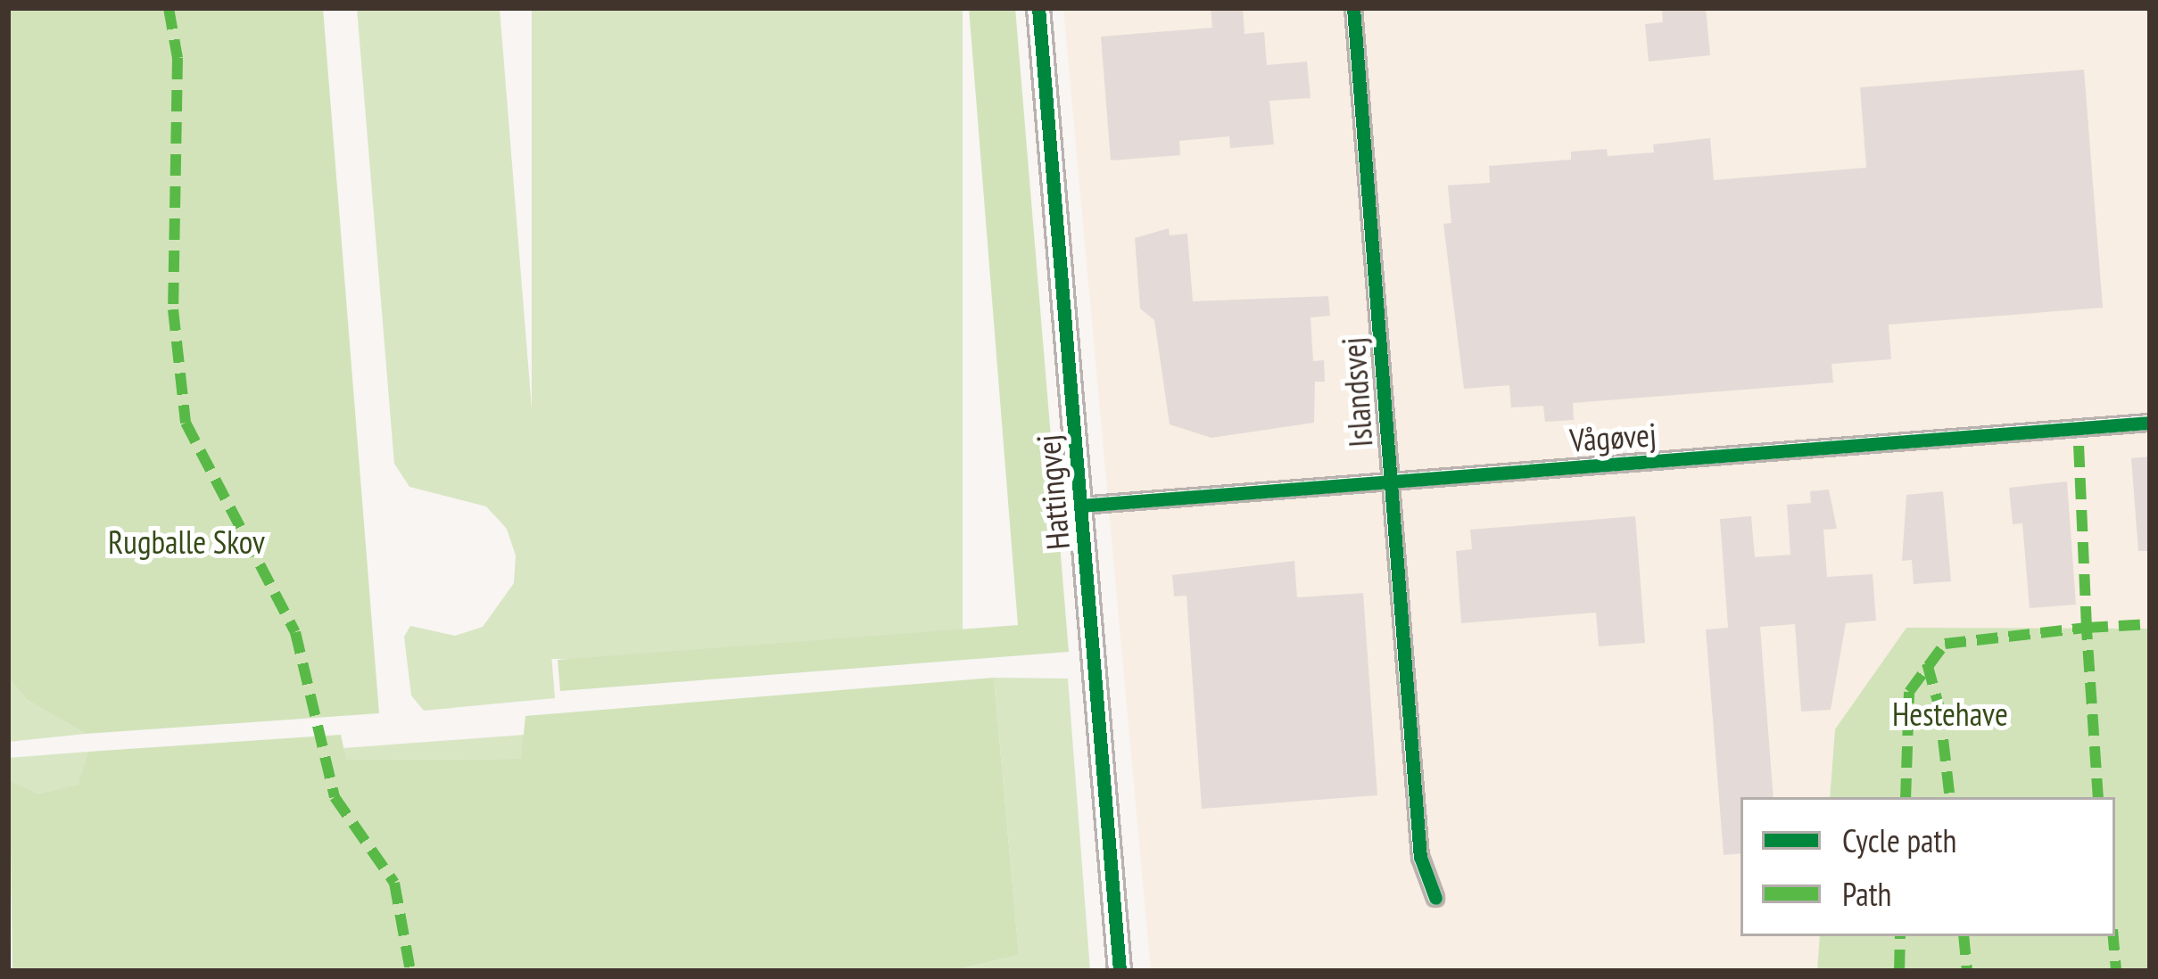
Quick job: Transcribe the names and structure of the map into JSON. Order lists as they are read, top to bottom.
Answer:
{
  "streets": {
    "street": ["Islandsvej", "Vågøvej", "Hattingvej"]
  },
  "crossings": [
    ["Islandsvej", "Vågøvej"],
    ["Vågøvej", "Hattingvej"]
  ],
  "parks": ["Rugballe Skov", "Hestehave"],
  "legend": ["Cycle path", "Path"]
}
